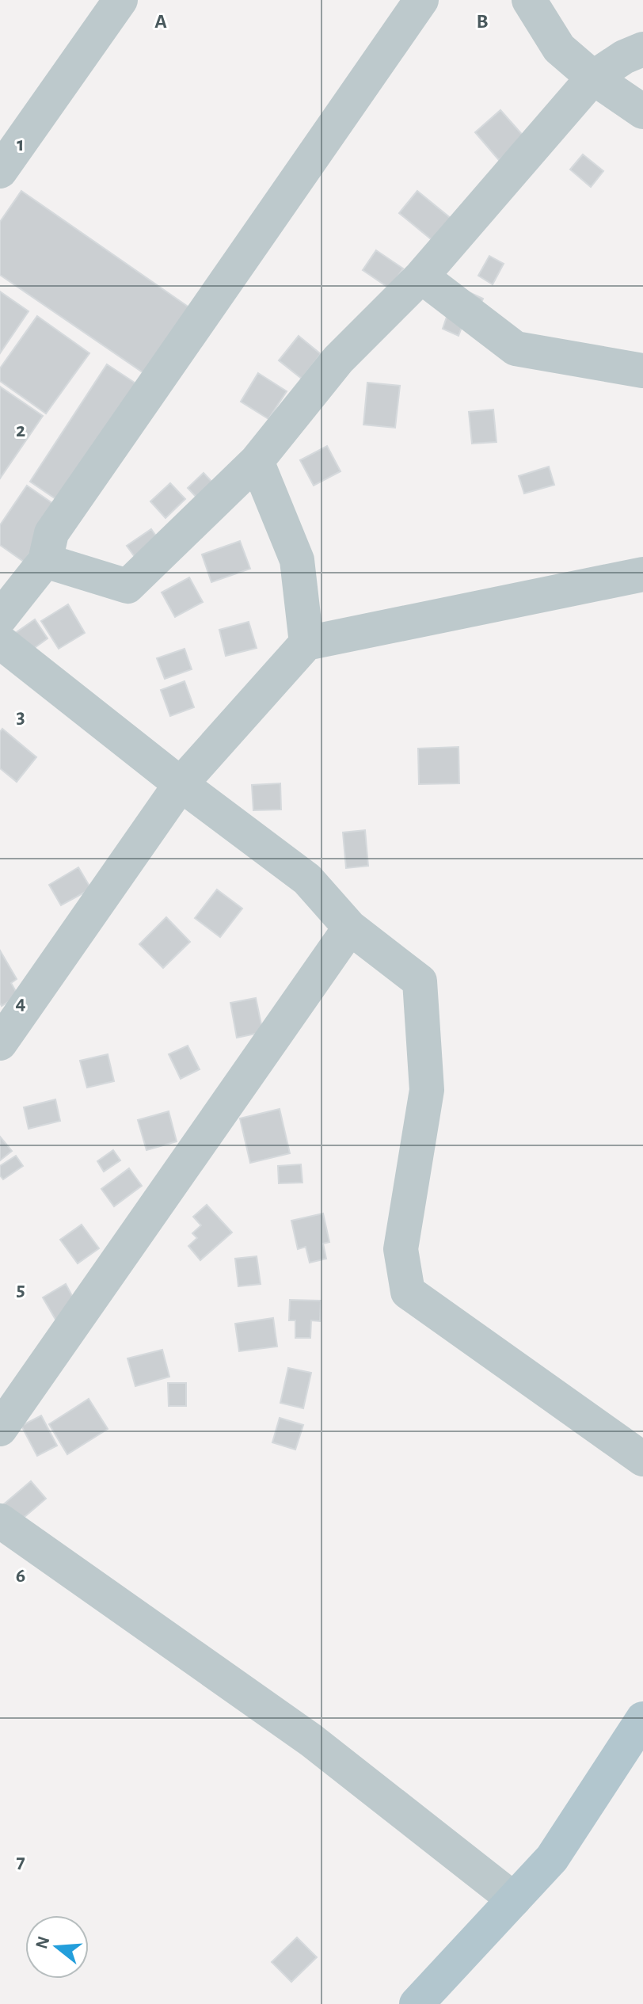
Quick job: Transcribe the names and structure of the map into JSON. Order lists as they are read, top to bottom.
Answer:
{
  "north": "left",
  "grid": {
    "columns": ["A", "B"],
    "rows": [
      "1",
      "2",
      "3",
      "4",
      "5",
      "6",
      "7"
    ]
  }
}
